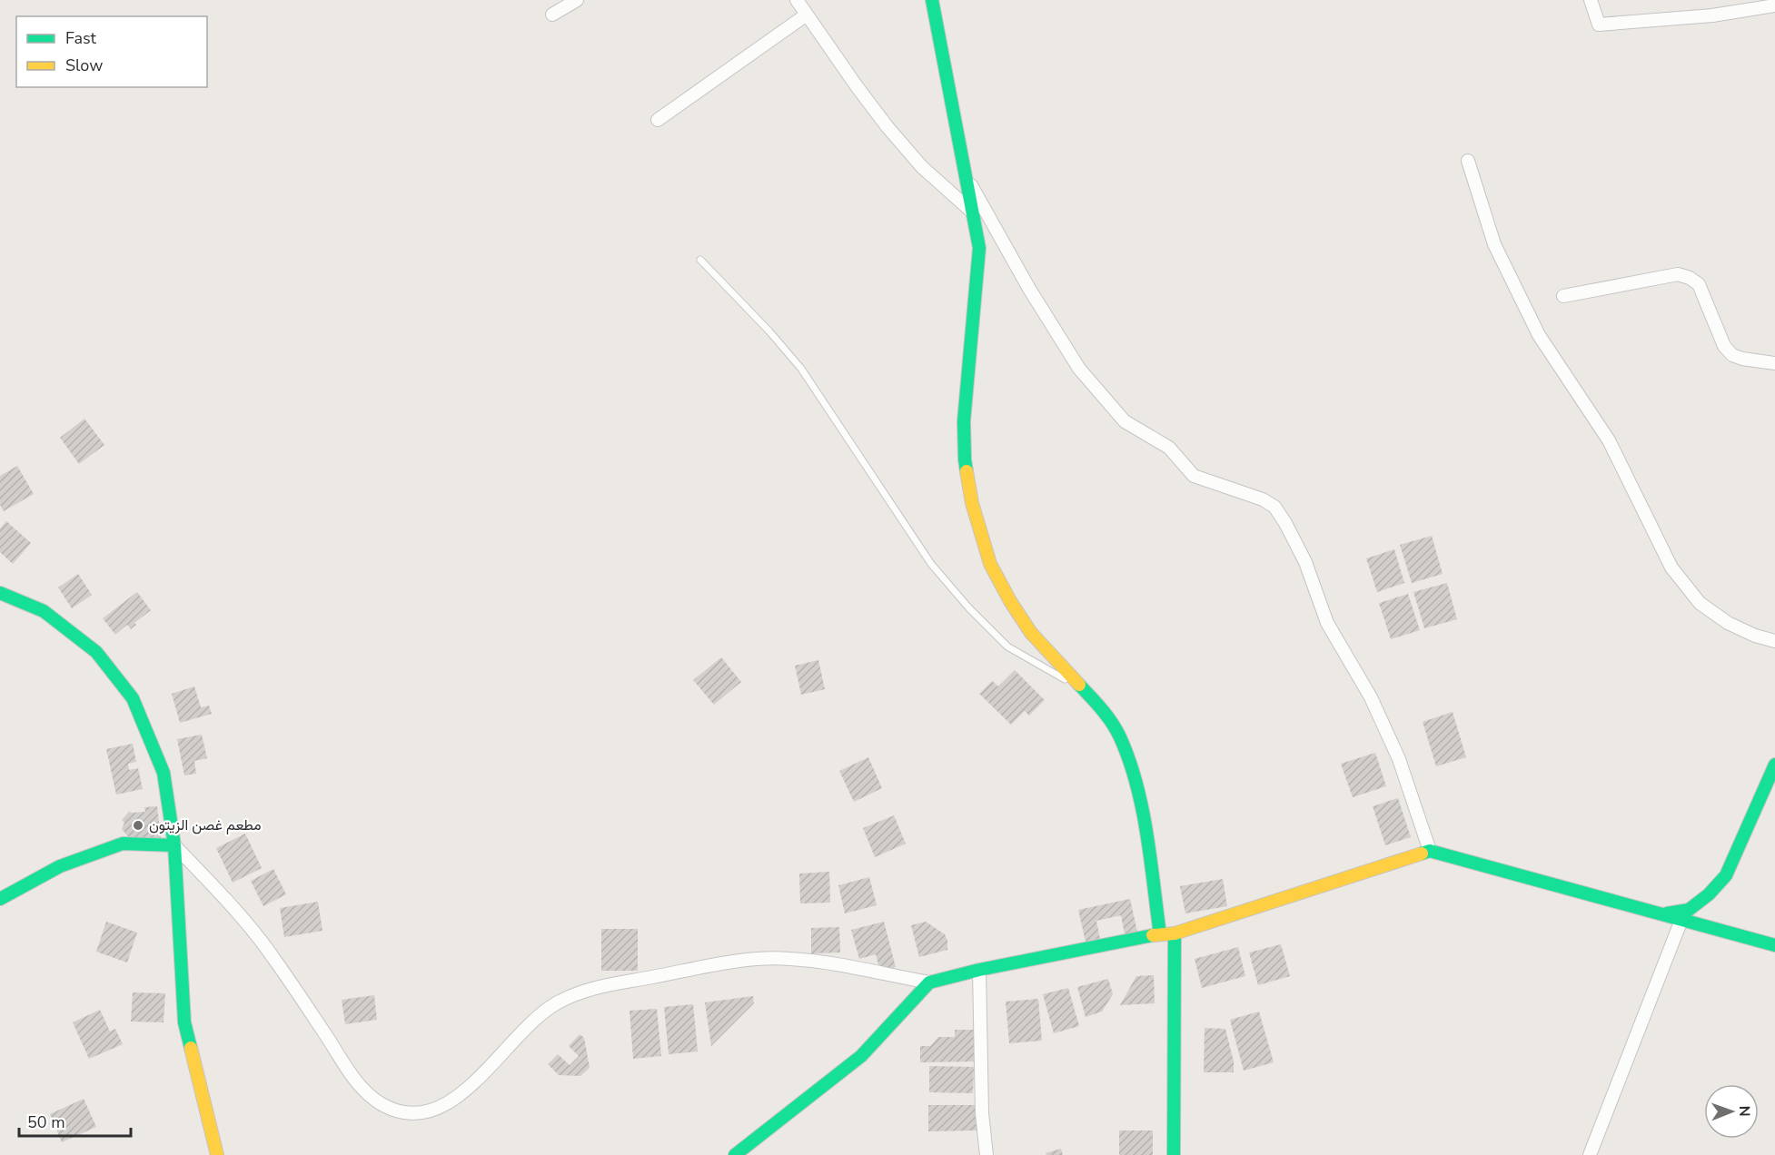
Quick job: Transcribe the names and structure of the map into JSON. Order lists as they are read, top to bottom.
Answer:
{
  "places": ["مطعم غصن الزيتون"],
  "legend": ["Fast", "Slow"],
  "scale_bar": "50 m",
  "north": "right"
}
